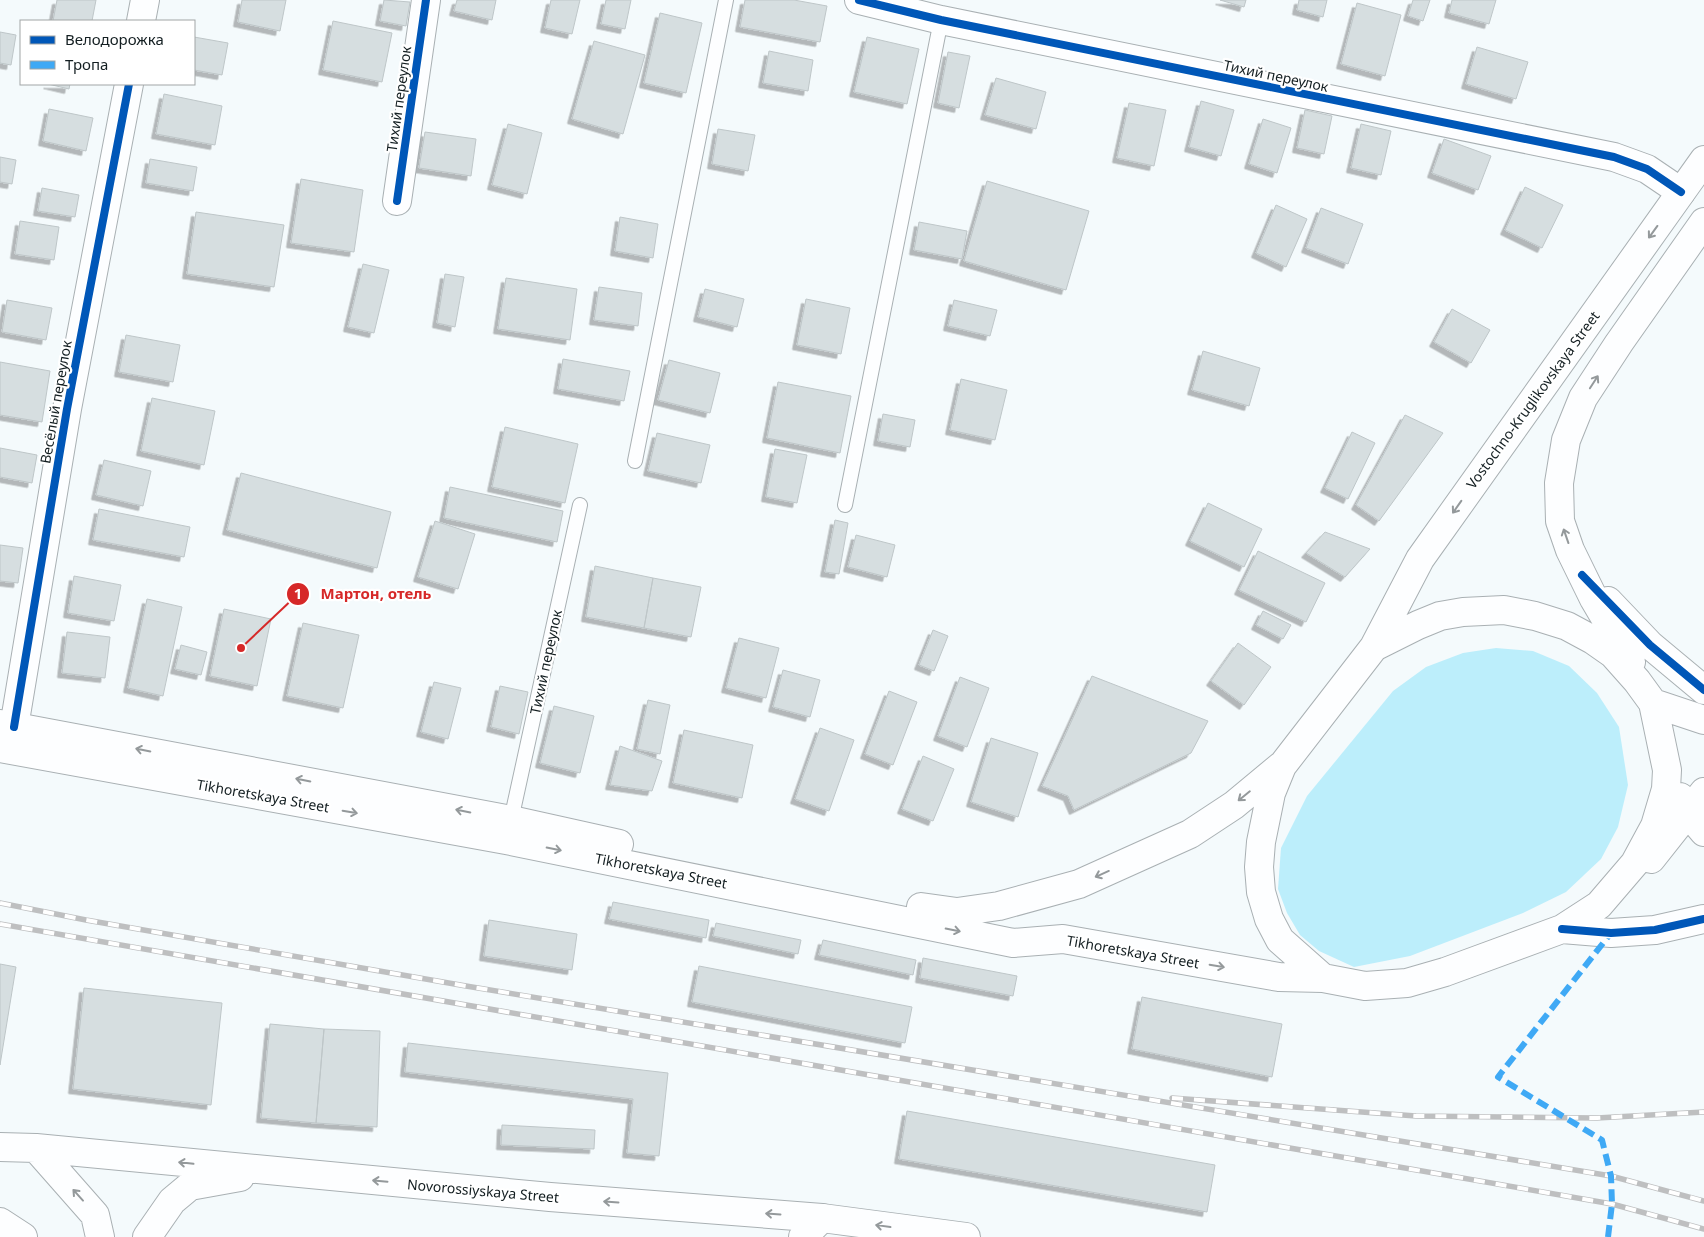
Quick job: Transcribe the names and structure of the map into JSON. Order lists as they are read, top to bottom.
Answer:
{
  "streets": {
    "main road": [
      "Тихий переулок",
      "Vostochno-Kruglikovskaya Street",
      "Весёлый переулок",
      "Tikhoretskaya Street",
      "Novorossiyskaya Street"
    ]
  },
  "crossings": [
    ["Тихий переулок", "Vostochno-Kruglikovskaya Street"],
    ["Тихий переулок", "Tikhoretskaya Street"],
    ["Весёлый переулок", "Tikhoretskaya Street"]
  ],
  "one_way": ["Novorossiyskaya Street"],
  "places": ["Мартон, отель"],
  "legend": ["Велодорожка", "Тропа"]
}
